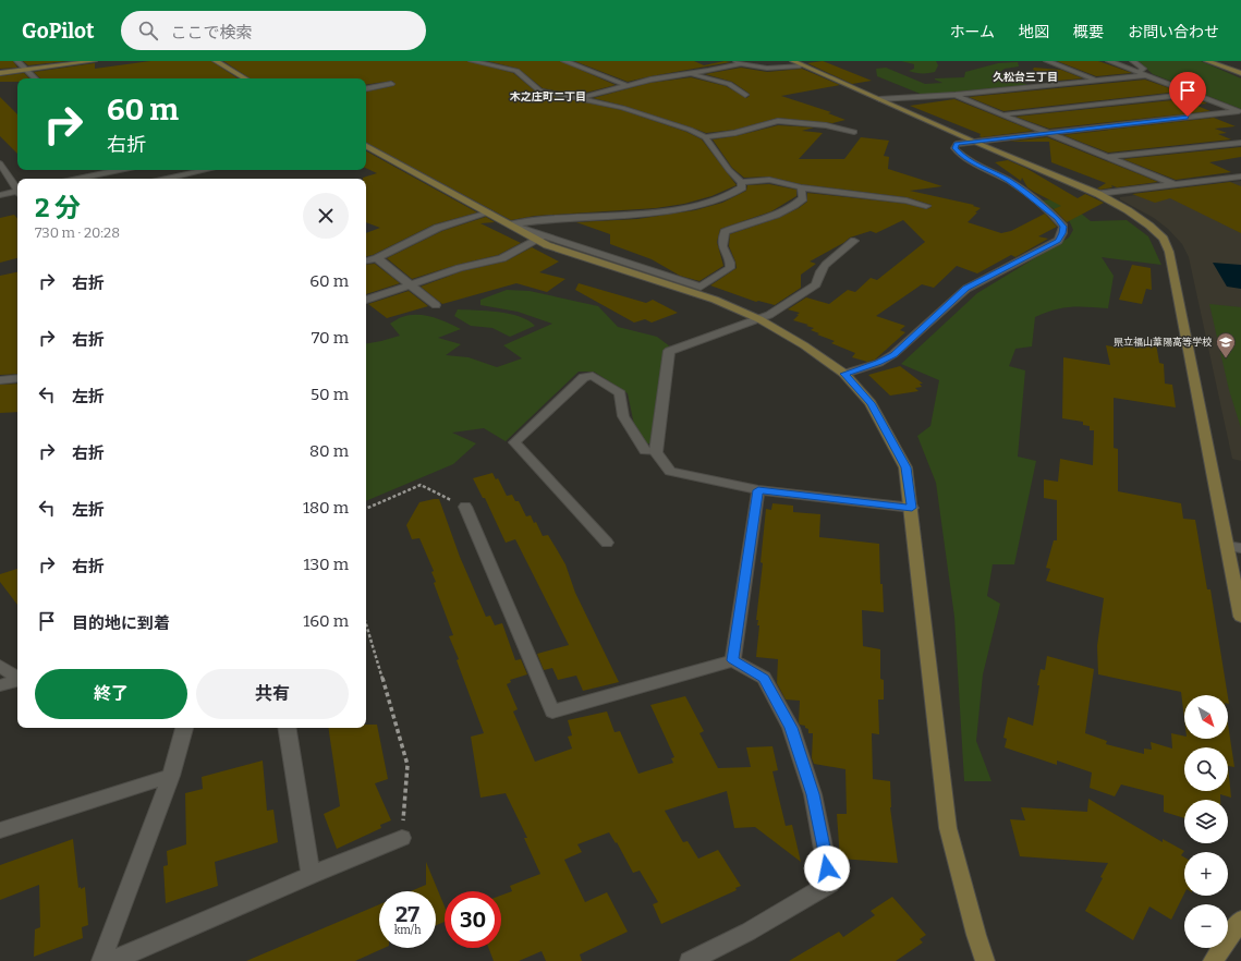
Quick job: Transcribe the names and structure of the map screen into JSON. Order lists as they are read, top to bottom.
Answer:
{
  "districts": ["久松台三丁目", "木之庄町二丁目"],
  "places": {
    "school or university": ["県立福山葦陽高等学校"]
  },
  "north": "bottom right",
  "page": {
    "header": "GoPilot",
    "search": "ここで検索",
    "nav": [
      "ホーム",
      "地図",
      "概要",
      "お問い合わせ"
    ],
    "turn": ["60 m", "右折"],
    "heading": ["2 分", "730 m · 20:28"],
    "list": [
      {
        "name": "右折",
        "value": "60 m"
      },
      {
        "name": "右折",
        "value": "70 m"
      },
      {
        "name": "左折",
        "value": "50 m"
      },
      {
        "name": "右折",
        "value": "80 m"
      },
      {
        "name": "左折",
        "value": "180 m"
      },
      {
        "name": "右折",
        "value": "130 m"
      },
      {
        "name": "目的地に到着",
        "value": "160 m"
      }
    ],
    "buttons": ["終了", "共有"],
    "map_buttons": ["+", "−"],
    "speed": "27 km/h",
    "limit": "30"
  }
}
